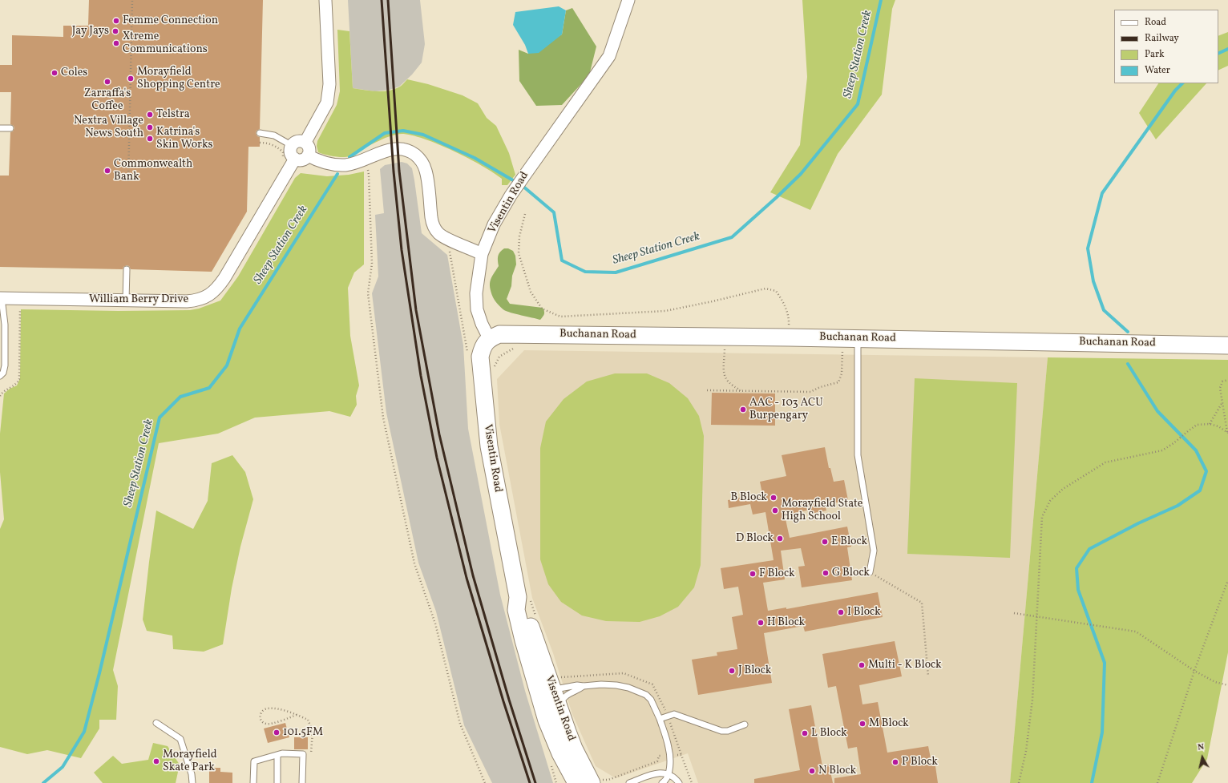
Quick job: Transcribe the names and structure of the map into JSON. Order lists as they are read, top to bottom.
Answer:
{
  "streets": {
    "main road": ["Visentin Road", "Buchanan Road"],
    "street": ["William Berry Drive"]
  },
  "crossings": [
    ["Visentin Road", "Buchanan Road"]
  ],
  "water": ["Sheep Station Creek"],
  "places": [
    "Femme Connection",
    "Jay Jays",
    "Xtreme Communications",
    "Coles",
    "Morayfield Shopping Centre",
    "Zarraffa's Coffee",
    "Telstra",
    "Nextra Village News South",
    "Katrina's Skin Works",
    "Commonwealth Bank",
    "AAC - 103 ACU Burpengary",
    "B Block",
    "Morayfield State High School",
    "D Block",
    "E Block",
    "G Block",
    "F Block",
    "I Block",
    "H Block",
    "Multi - K Block",
    "J Block",
    "M Block",
    "101.5FM",
    "L Block",
    "Morayfield Skate Park",
    "P Block",
    "N Block"
  ],
  "legend": [
    "Road",
    "Railway",
    "Park",
    "Water"
  ],
  "north": "top"
}
